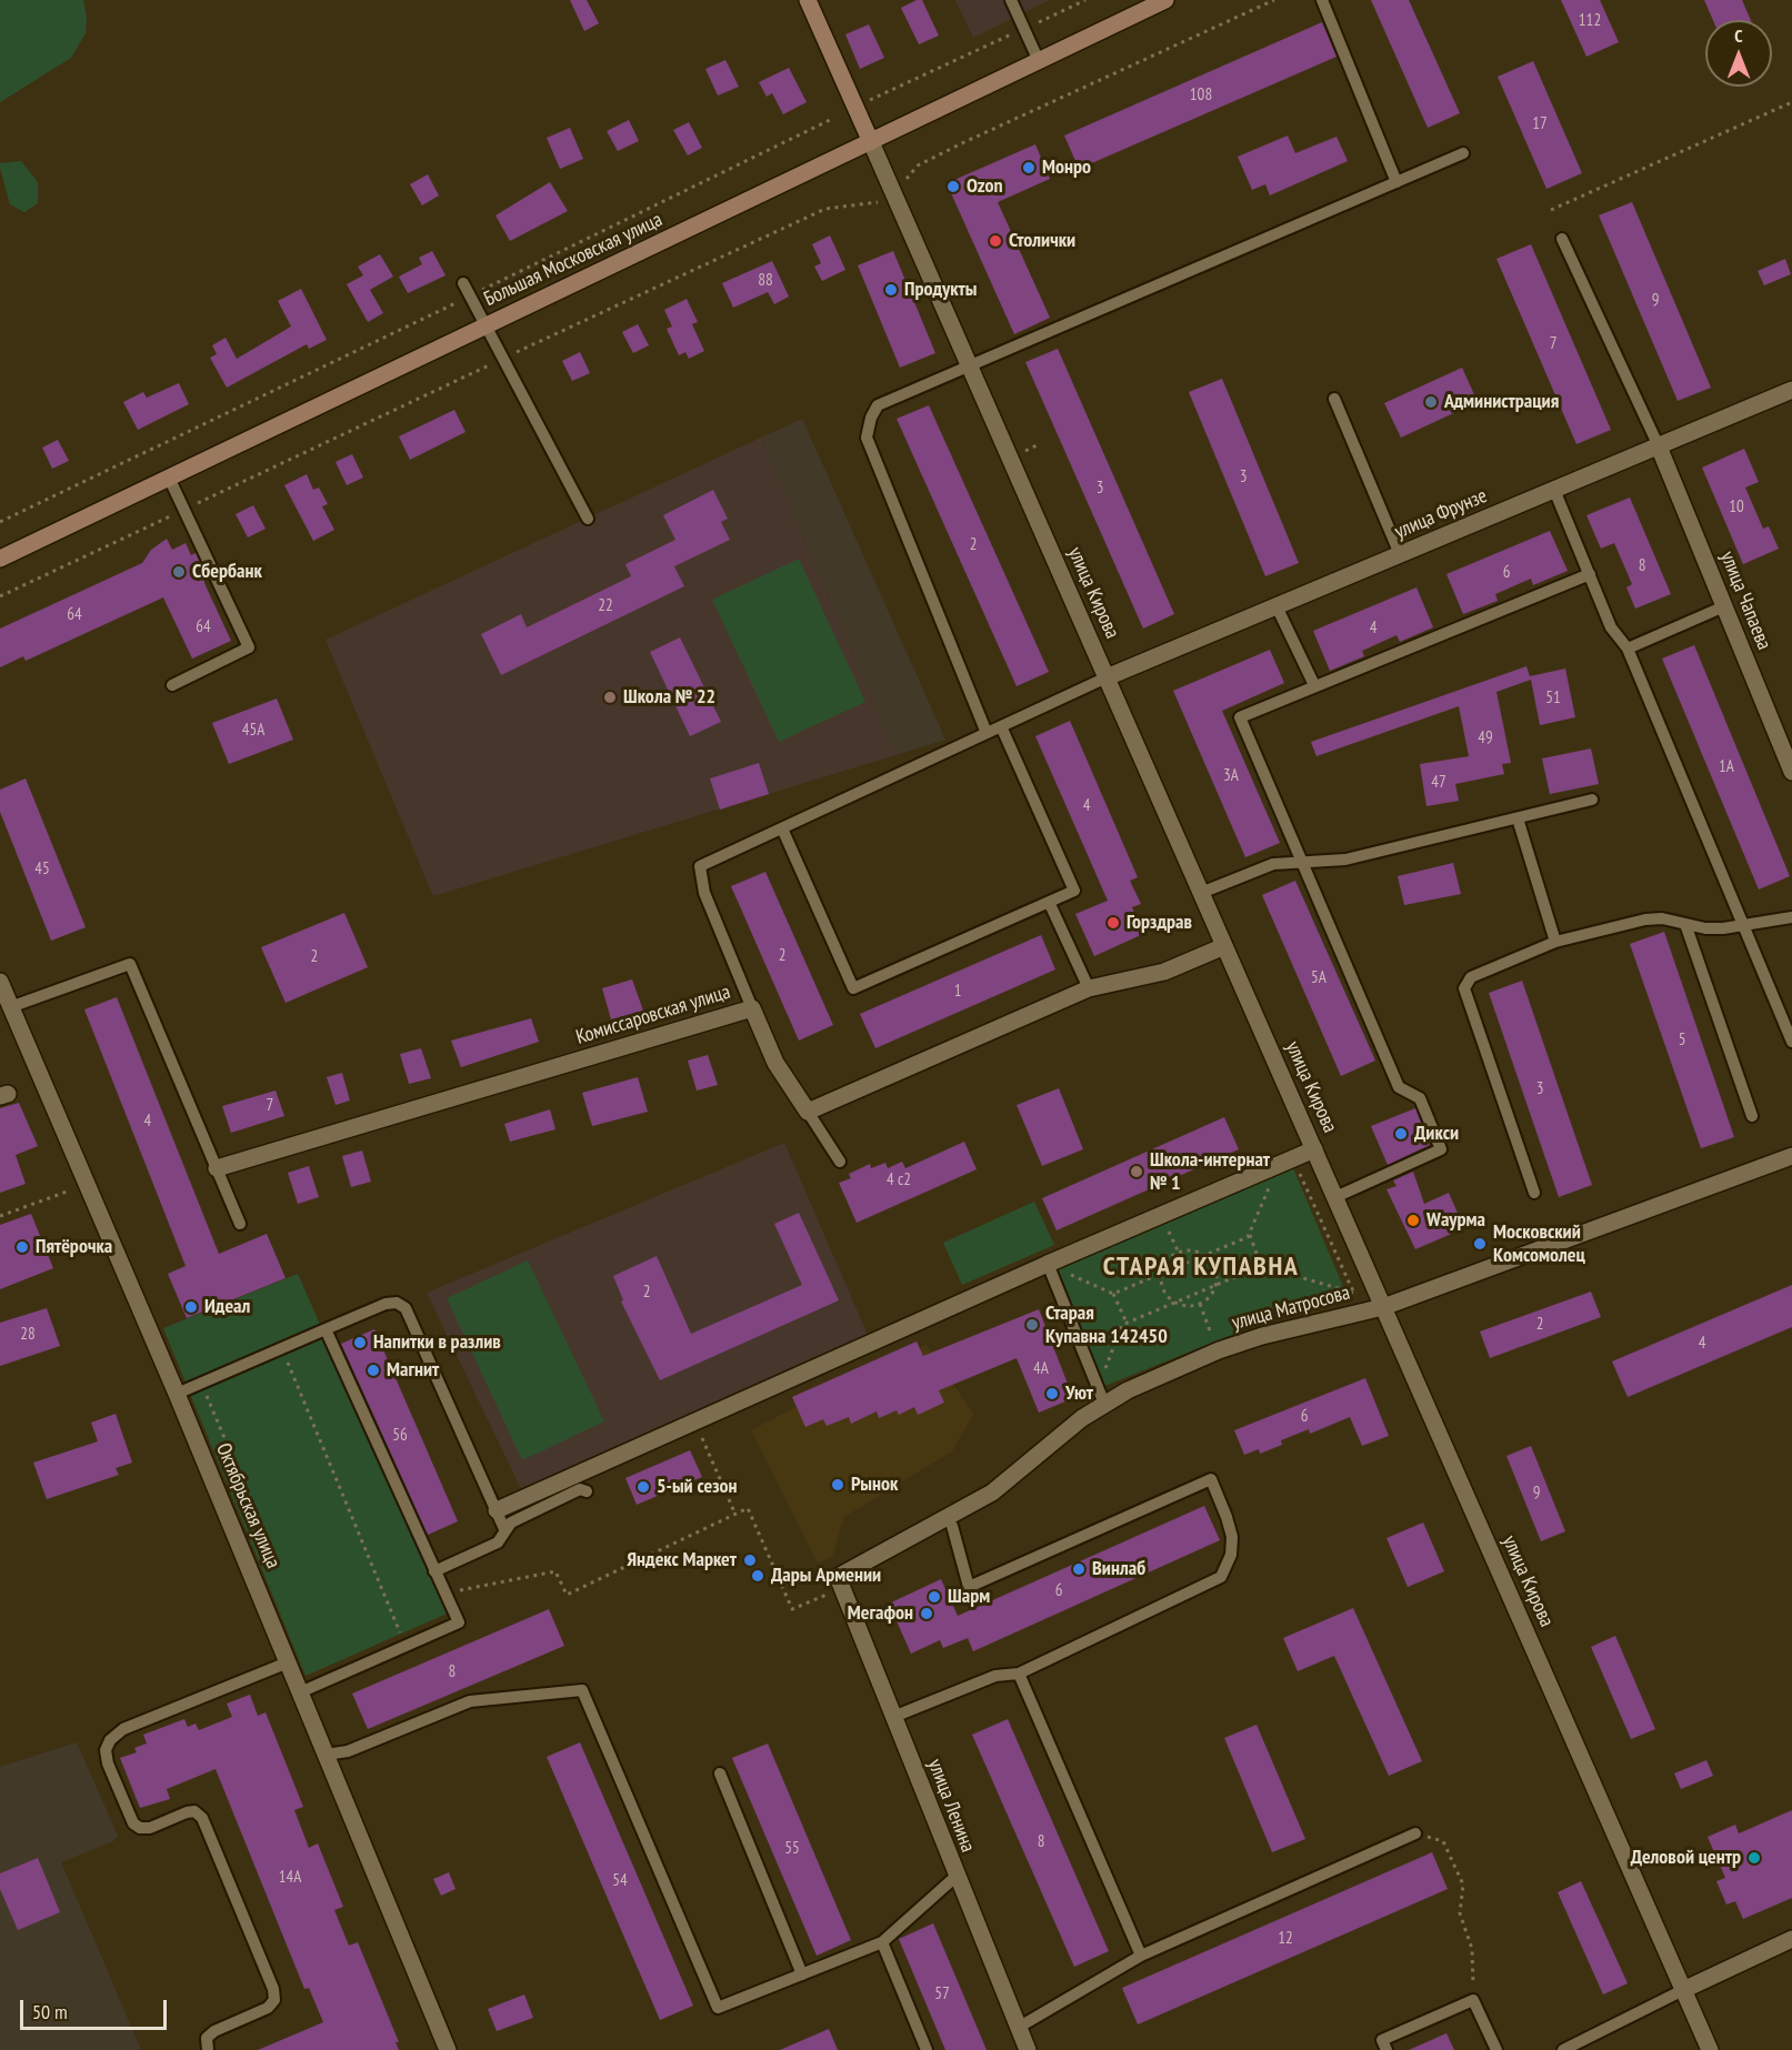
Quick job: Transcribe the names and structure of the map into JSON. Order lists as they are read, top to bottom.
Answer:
{
  "streets": {
    "main road": ["Большая Московская улица"],
    "street": [
      "улица Фрунзе",
      "улица Кирова",
      "улица Чапаева",
      "Комиссаровская улица",
      "улица Матросова",
      "Октябрьская улица",
      "улица Ленина"
    ]
  },
  "crossings": [
    ["Большая Московская улица", "улица Кирова"],
    ["улица Фрунзе", "улица Кирова"],
    ["улица Фрунзе", "улица Чапаева"],
    ["улица Кирова", "улица Матросова"],
    ["улица Матросова", "улица Ленина"]
  ],
  "districts": ["СТАРАЯ КУПАВНА"],
  "places": [
    "Монро",
    "Ozon",
    "Столички",
    "Продукты",
    "Администрация",
    "Сбербанк",
    "Школа № 22",
    "Горздрав",
    "Дикси",
    "Школа-интернат № 1",
    "Wаурма",
    "Московский Комсомолец",
    "Пятёрочка",
    "Идеал",
    "Старая Купавна 142450",
    "Напитки в разлив",
    "Магнит",
    "Уют",
    "Рынок",
    "5-ый сезон",
    "Яндекс Маркет",
    "Винлаб",
    "Дары Армении",
    "Шарм",
    "Мегафон",
    "Деловой центр"
  ],
  "house_numbers": [
    "112",
    "108",
    "17",
    "88",
    "9",
    "7",
    "3",
    "3",
    "10",
    "2",
    "8",
    "6",
    "22",
    "64",
    "64",
    "4",
    "51",
    "45А",
    "49",
    "1А",
    "3А",
    "47",
    "4",
    "45",
    "2",
    "2",
    "5А",
    "1",
    "5",
    "3",
    "7",
    "4",
    "4 с2",
    "2",
    "2",
    "28",
    "4",
    "4А",
    "6",
    "56",
    "9",
    "6",
    "8",
    "8",
    "55",
    "14А",
    "54",
    "12",
    "57"
  ],
  "scale_bar": "50 m",
  "north": "top"
}
